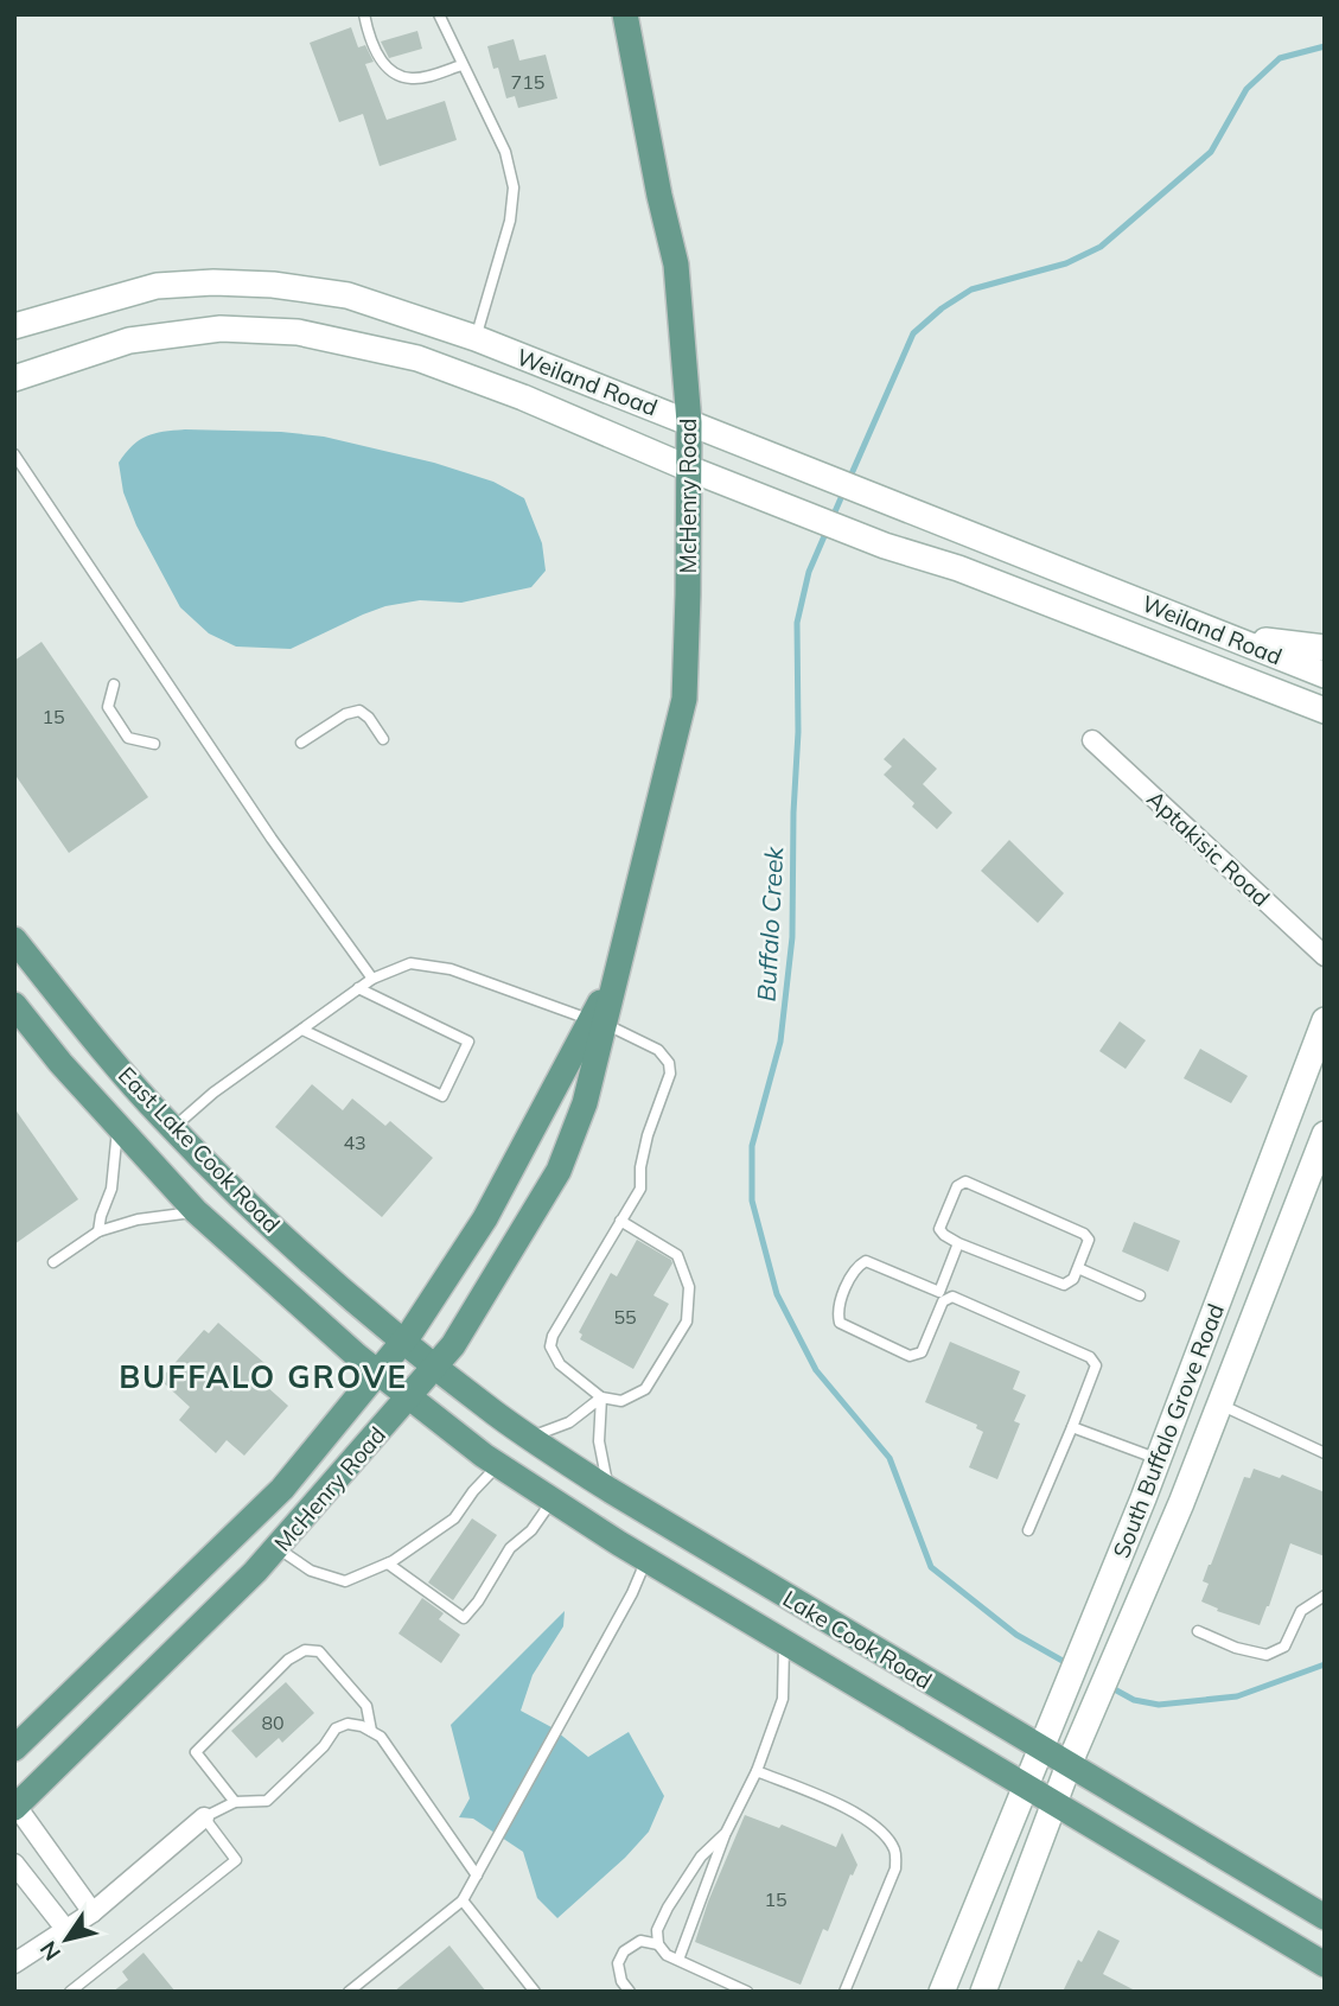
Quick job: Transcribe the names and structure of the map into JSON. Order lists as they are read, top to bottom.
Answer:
{
  "streets": {
    "main road": [
      "Weiland Road",
      "McHenry Road",
      "East Lake Cook Road",
      "South Buffalo Grove Road",
      "Lake Cook Road"
    ],
    "street": ["Aptakisic Road"]
  },
  "crossings": [
    ["Weiland Road", "McHenry Road"],
    ["McHenry Road", "East Lake Cook Road"],
    ["McHenry Road", "Lake Cook Road"],
    ["East Lake Cook Road", "Lake Cook Road"],
    ["South Buffalo Grove Road", "Lake Cook Road"]
  ],
  "districts": ["BUFFALO GROVE"],
  "water": ["Buffalo Creek"],
  "house_numbers": [
    "715",
    "15",
    "43",
    "55",
    "80",
    "15"
  ],
  "north": "bottom left"
}
